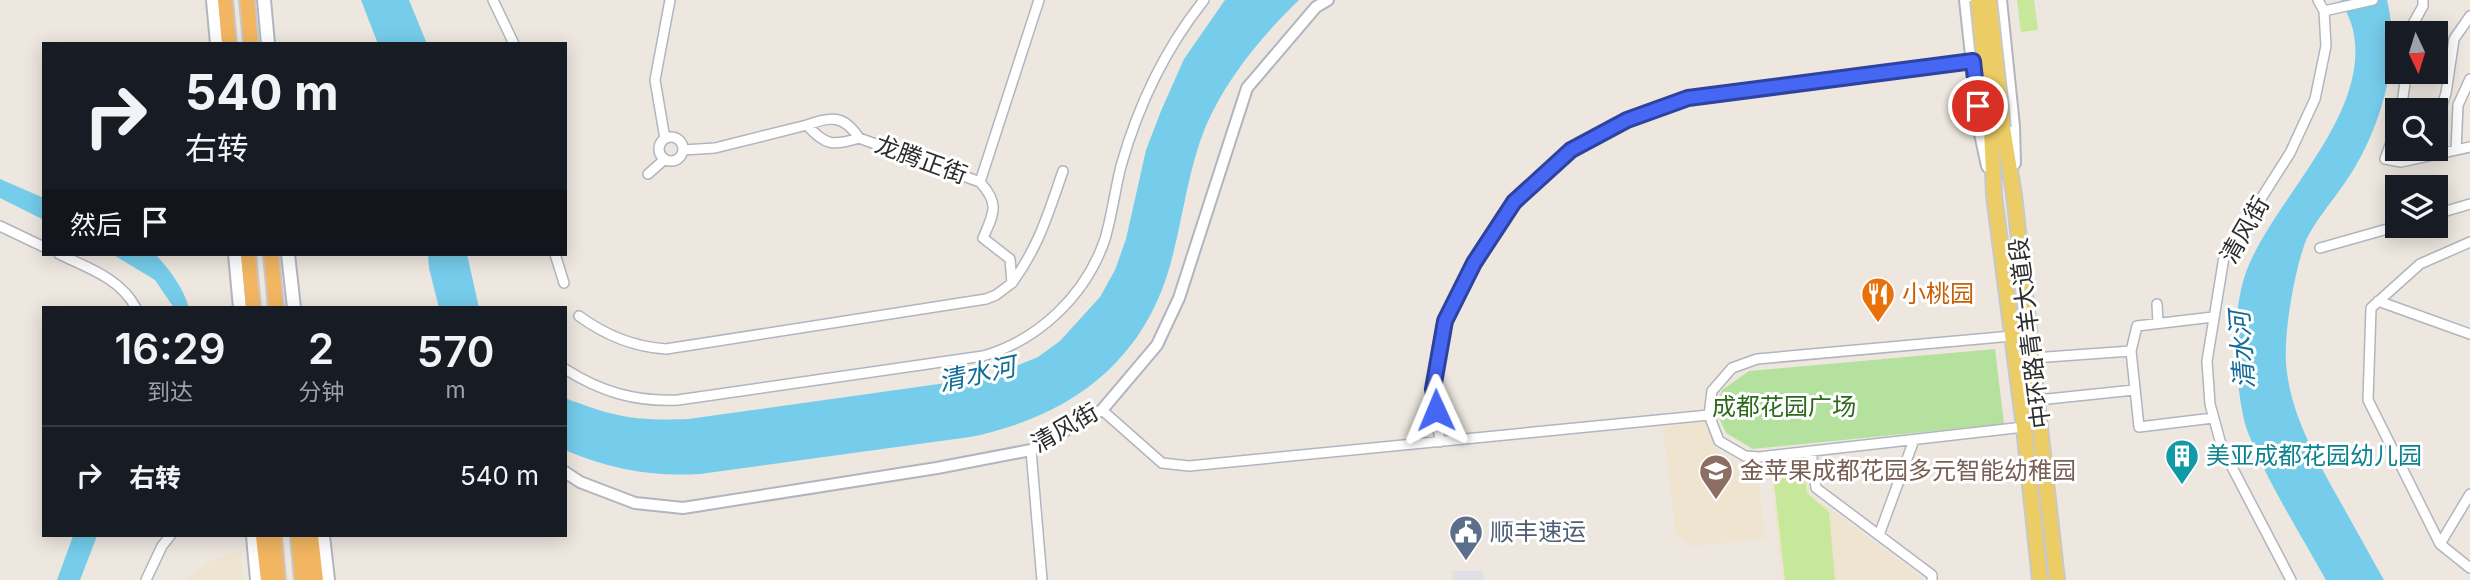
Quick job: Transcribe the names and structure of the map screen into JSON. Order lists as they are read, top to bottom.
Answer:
{
  "streets": {
    "main road": ["中环路青羊大道段"],
    "street": ["龙腾正街", "清风街"]
  },
  "water": ["清水河"],
  "parks": ["成都花园广场"],
  "places": {
    "restaurant": ["小桃园"],
    "building": ["美亚成都花园幼儿园"],
    "school or university": ["金苹果成都花园多元智能幼稚园"],
    "public building": ["顺丰速运"]
  },
  "north": "bottom",
  "page": {
    "turn": ["540 m", "右转"],
    "then": "然后",
    "eta": [
      "16:29",
      "到达",
      "2",
      "分钟",
      "570",
      "m"
    ],
    "list": [
      {
        "name": "右转",
        "value": "540 m"
      }
    ]
  }
}
